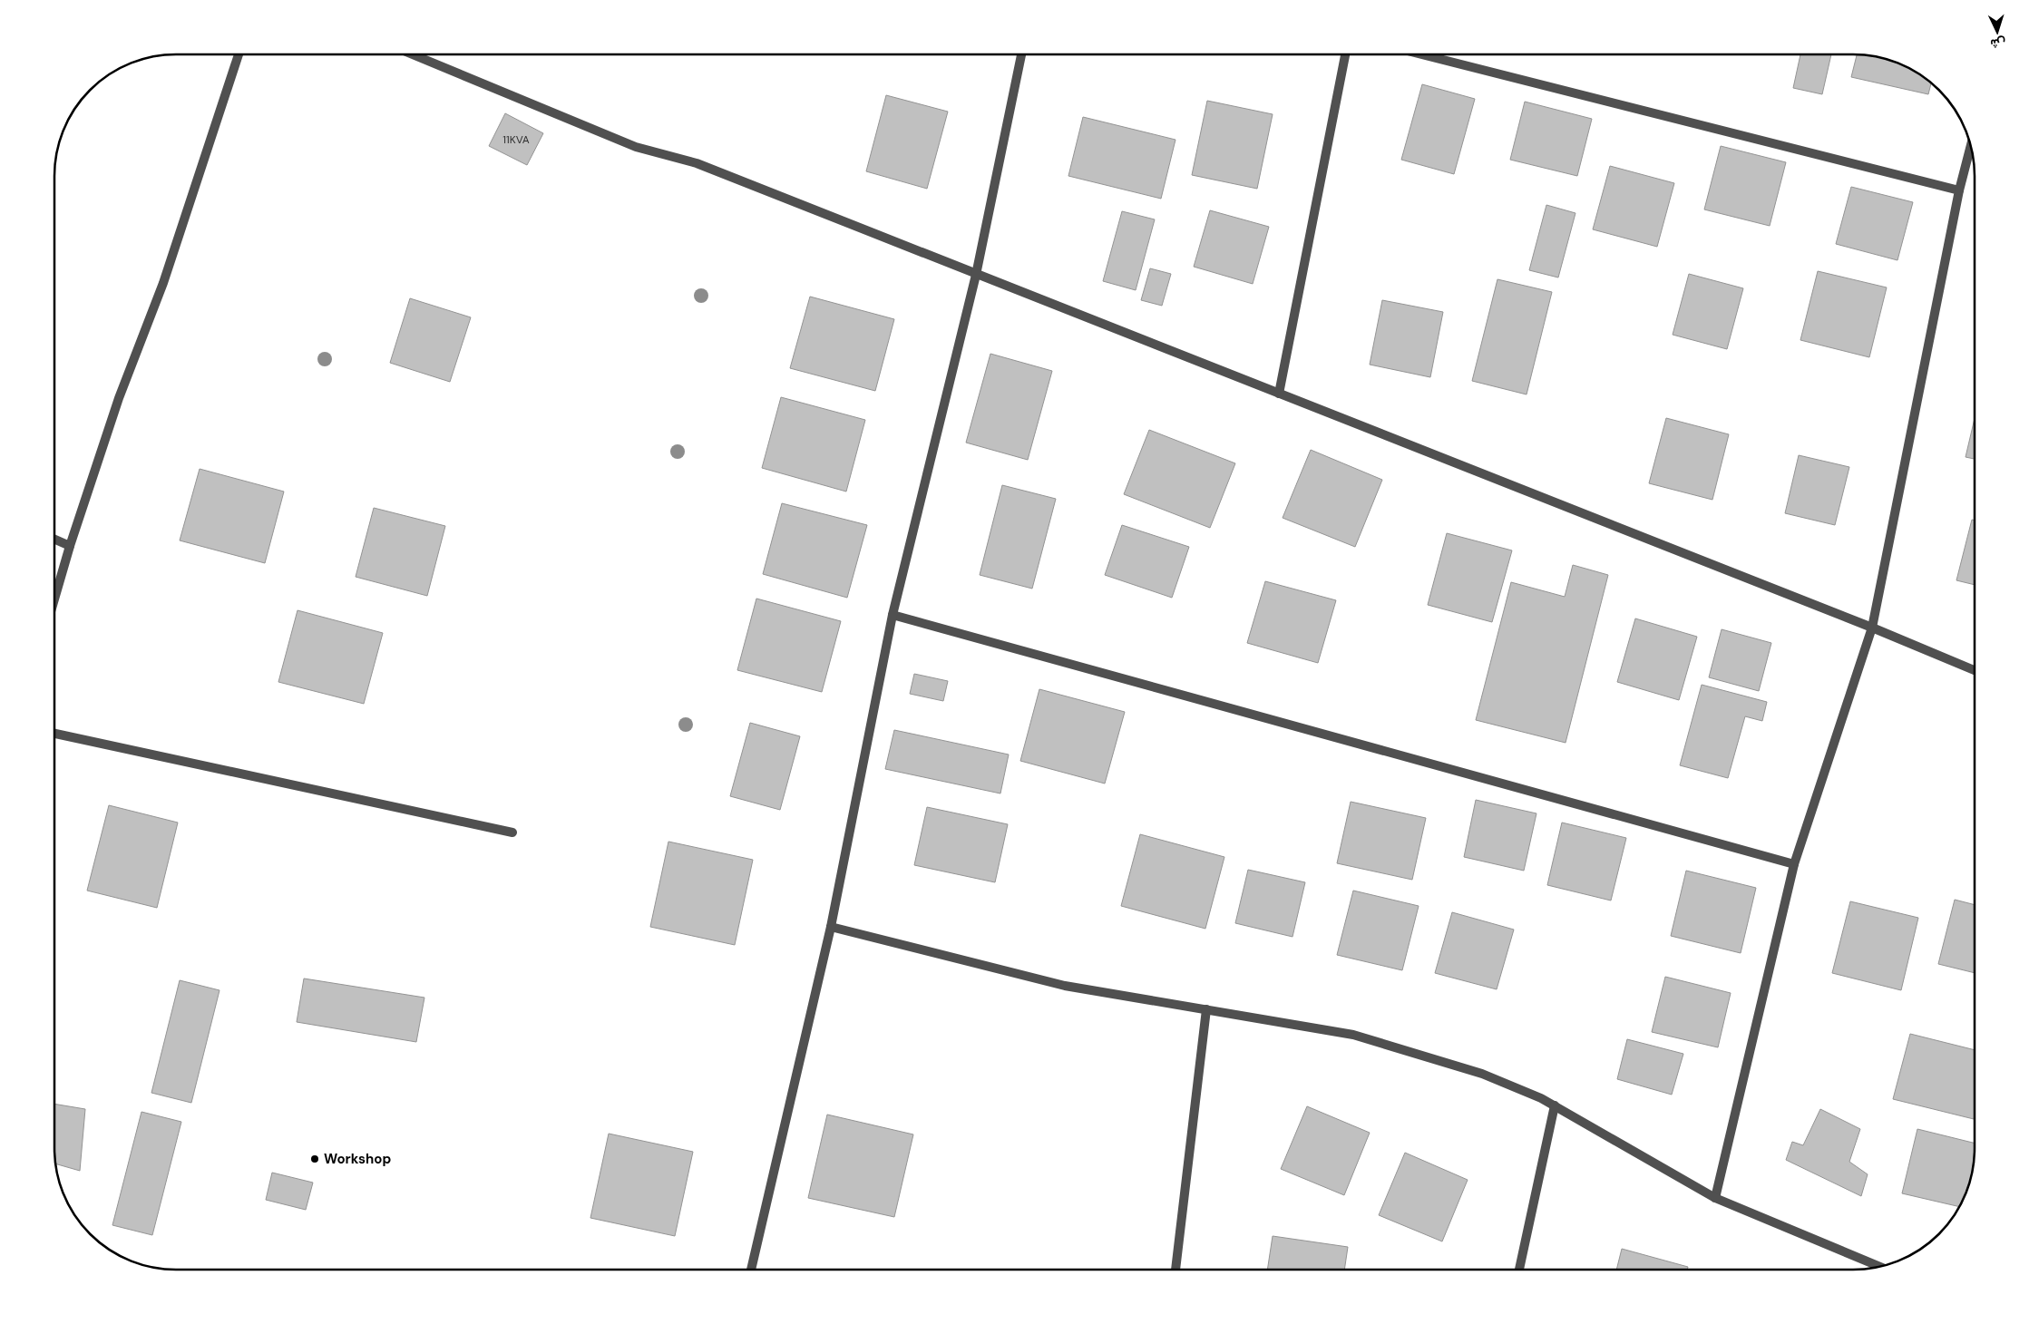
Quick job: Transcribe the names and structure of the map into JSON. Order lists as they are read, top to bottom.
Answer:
{
  "places": ["Workshop"],
  "house_numbers": ["11KVA"],
  "north": "bottom"
}
